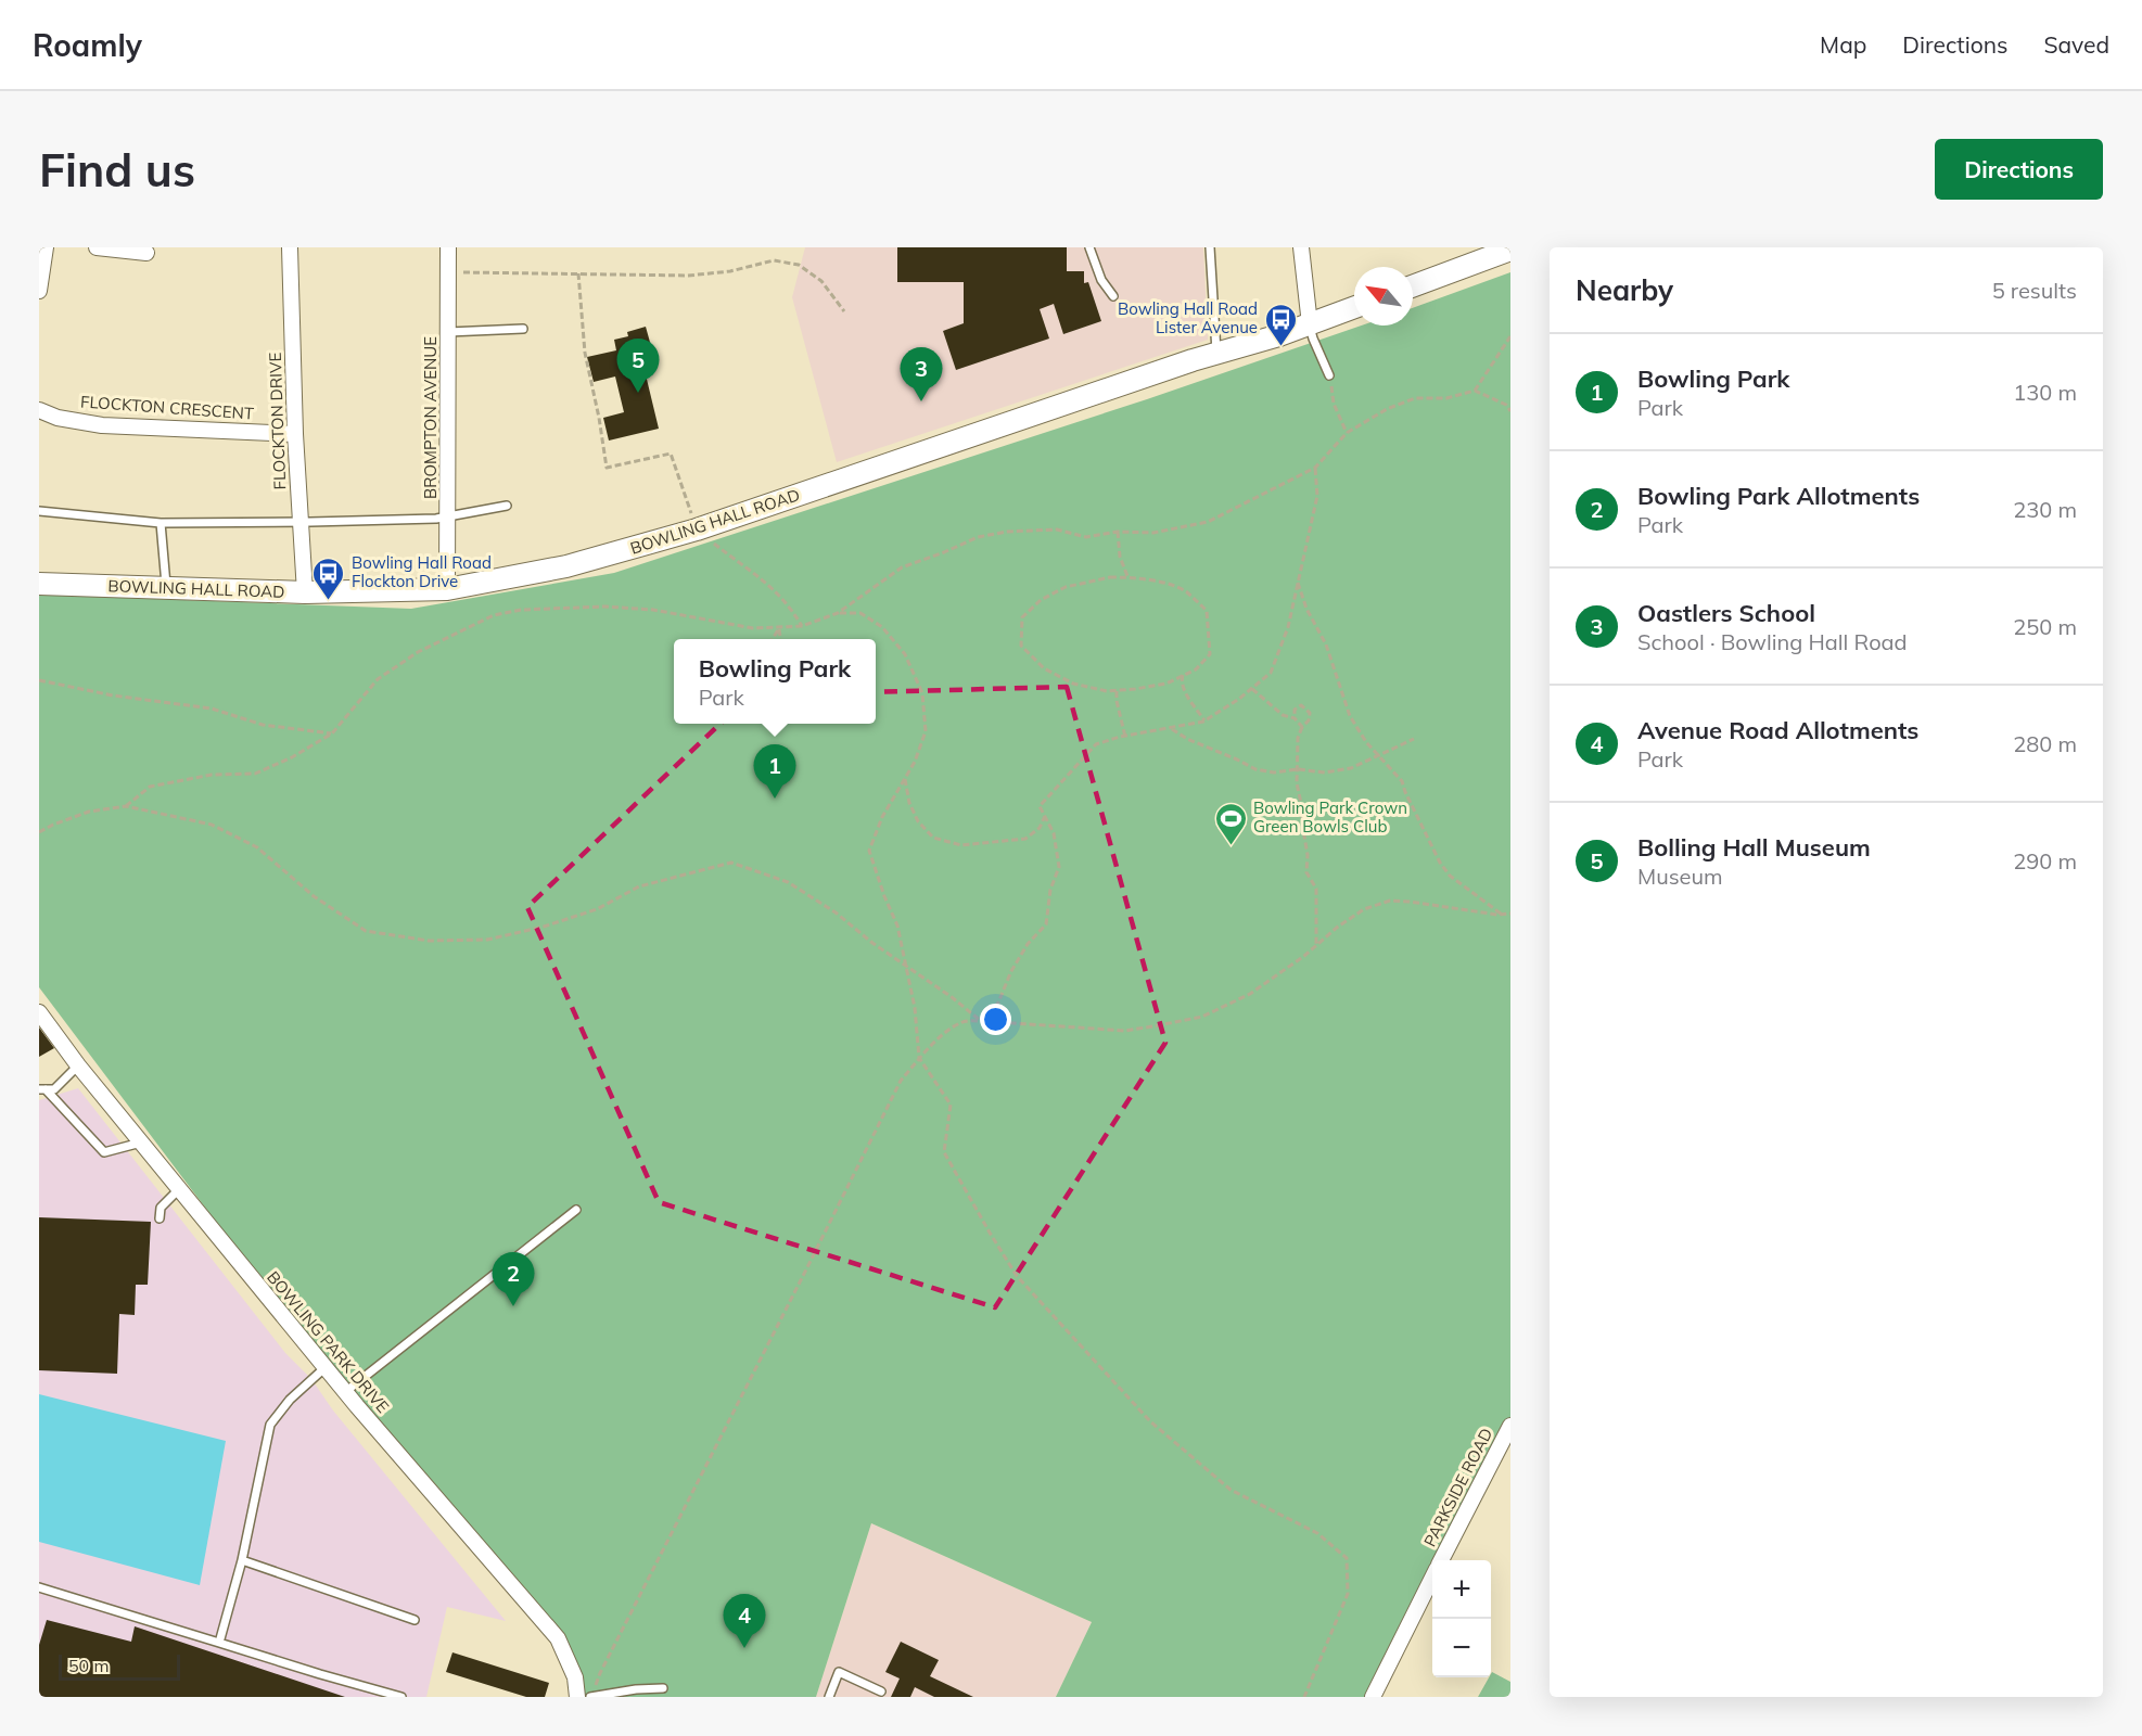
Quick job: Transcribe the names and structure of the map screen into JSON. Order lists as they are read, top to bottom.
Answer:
{
  "streets": {
    "street": [
      "FLOCKTON CRESCENT",
      "BROMPTON AVENUE",
      "FLOCKTON DRIVE",
      "BOWLING HALL ROAD",
      "BOWLING PARK DRIVE",
      "PARKSIDE ROAD"
    ]
  },
  "crossings": [
    ["FLOCKTON CRESCENT", "FLOCKTON DRIVE"],
    ["BROMPTON AVENUE", "BOWLING HALL ROAD"],
    ["FLOCKTON DRIVE", "BOWLING HALL ROAD"]
  ],
  "places": {
    "bus stop": ["Bowling Hall Road Lister Avenue", "Bowling Hall Road Flockton Drive"],
    "sports": ["Bowling Park Crown Green Bowls Club"]
  },
  "scale_bar": "50 m",
  "north": "top left",
  "page": {
    "header": "Roamly",
    "nav": ["Map", "Directions", "Saved"],
    "buttons": "Directions",
    "title": "Find us",
    "heading": ["Nearby", "5 results"],
    "list": [
      {
        "mark": "1",
        "name": "Bowling Park",
        "note": "Park",
        "value": "130 m"
      },
      {
        "mark": "2",
        "name": "Bowling Park Allotments",
        "note": "Park",
        "value": "230 m"
      },
      {
        "mark": "3",
        "name": "Oastlers School",
        "note": "School · Bowling Hall Road",
        "value": "250 m"
      },
      {
        "mark": "4",
        "name": "Avenue Road Allotments",
        "note": "Park",
        "value": "280 m"
      },
      {
        "mark": "5",
        "name": "Bolling Hall Museum",
        "note": "Museum",
        "value": "290 m"
      }
    ],
    "pins": [
      "5",
      "3",
      "1",
      "2",
      "4"
    ],
    "popup": ["Bowling Park", "Park"],
    "map_buttons": ["+", "−"],
    "scale": "50 m"
  }
}
